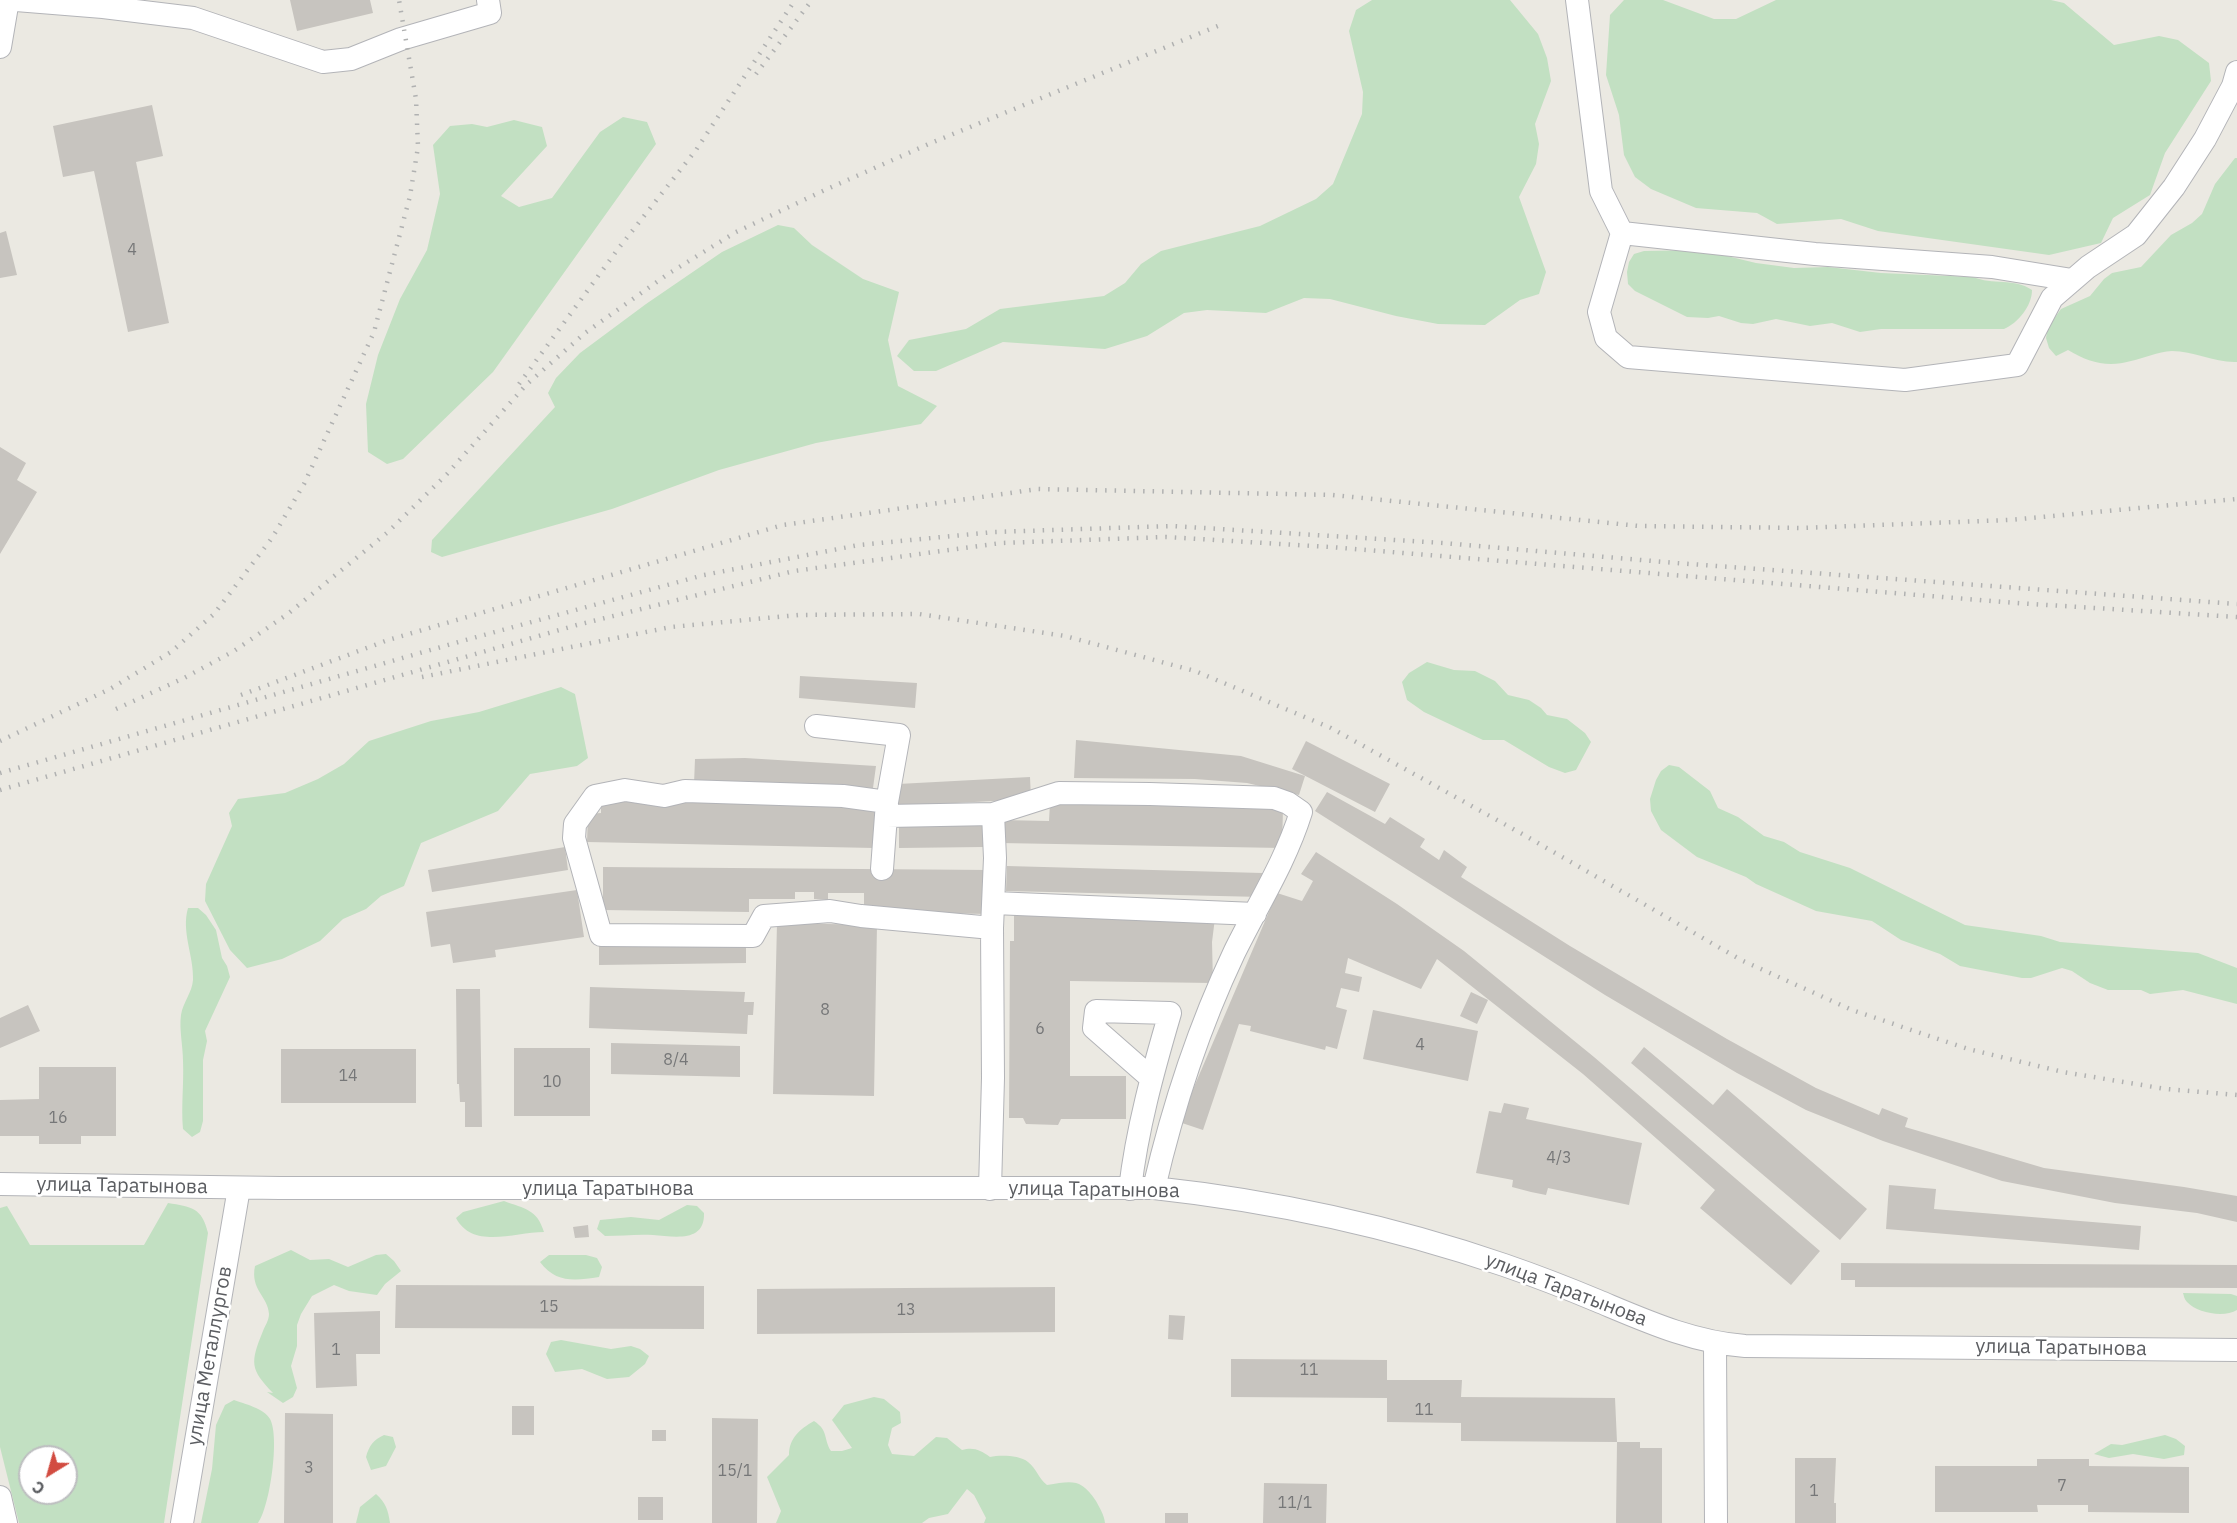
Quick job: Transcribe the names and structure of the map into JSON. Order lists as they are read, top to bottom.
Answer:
{
  "streets": {
    "street": ["улица Таратынова", "улица Металлургов"]
  },
  "crossings": [
    ["улица Таратынова", "улица Металлургов"]
  ],
  "house_numbers": [
    "4",
    "8",
    "6",
    "4",
    "8/4",
    "14",
    "10",
    "16",
    "4/3",
    "15",
    "13",
    "1",
    "11",
    "11",
    "3",
    "15/1",
    "7",
    "1",
    "11/1"
  ],
  "north": "bottom left"
}
